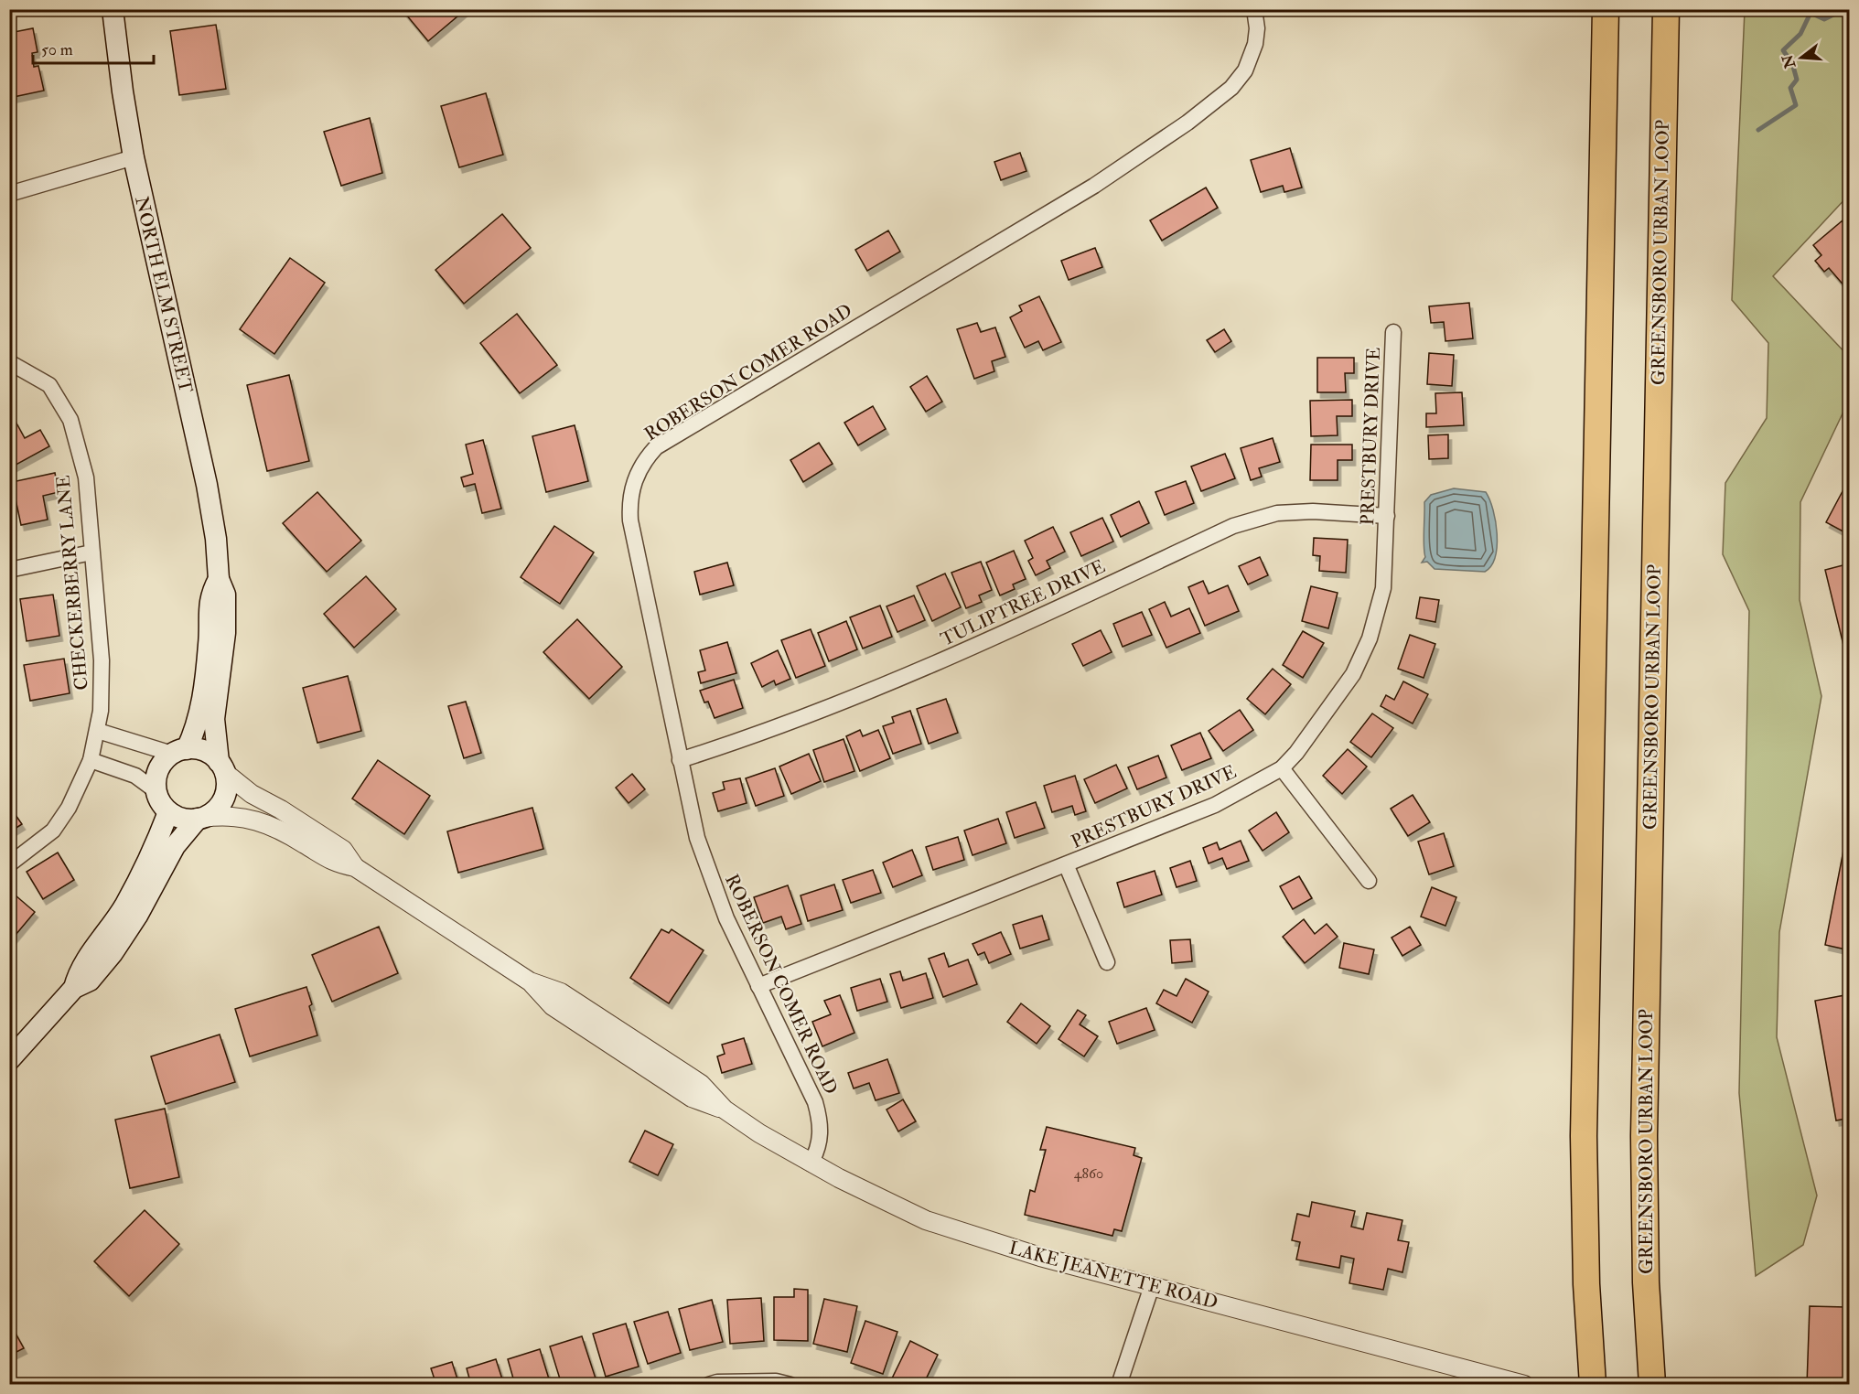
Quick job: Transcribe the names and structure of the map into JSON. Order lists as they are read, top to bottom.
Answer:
{
  "streets": {
    "highway": ["GREENSBORO URBAN LOOP"],
    "main road": ["NORTH ELM STREET"],
    "street": [
      "ROBERSON COMER ROAD",
      "PRESTBURY DRIVE",
      "CHECKERBERRY LANE",
      "TULIPTREE DRIVE",
      "LAKE JEANETTE ROAD"
    ]
  },
  "crossings": [
    ["NORTH ELM STREET", "LAKE JEANETTE ROAD"],
    ["ROBERSON COMER ROAD", "PRESTBURY DRIVE"],
    ["ROBERSON COMER ROAD", "TULIPTREE DRIVE"],
    ["ROBERSON COMER ROAD", "LAKE JEANETTE ROAD"],
    ["PRESTBURY DRIVE", "TULIPTREE DRIVE"]
  ],
  "house_numbers": ["4860"],
  "scale_bar": "50 m",
  "north": "left"
}
